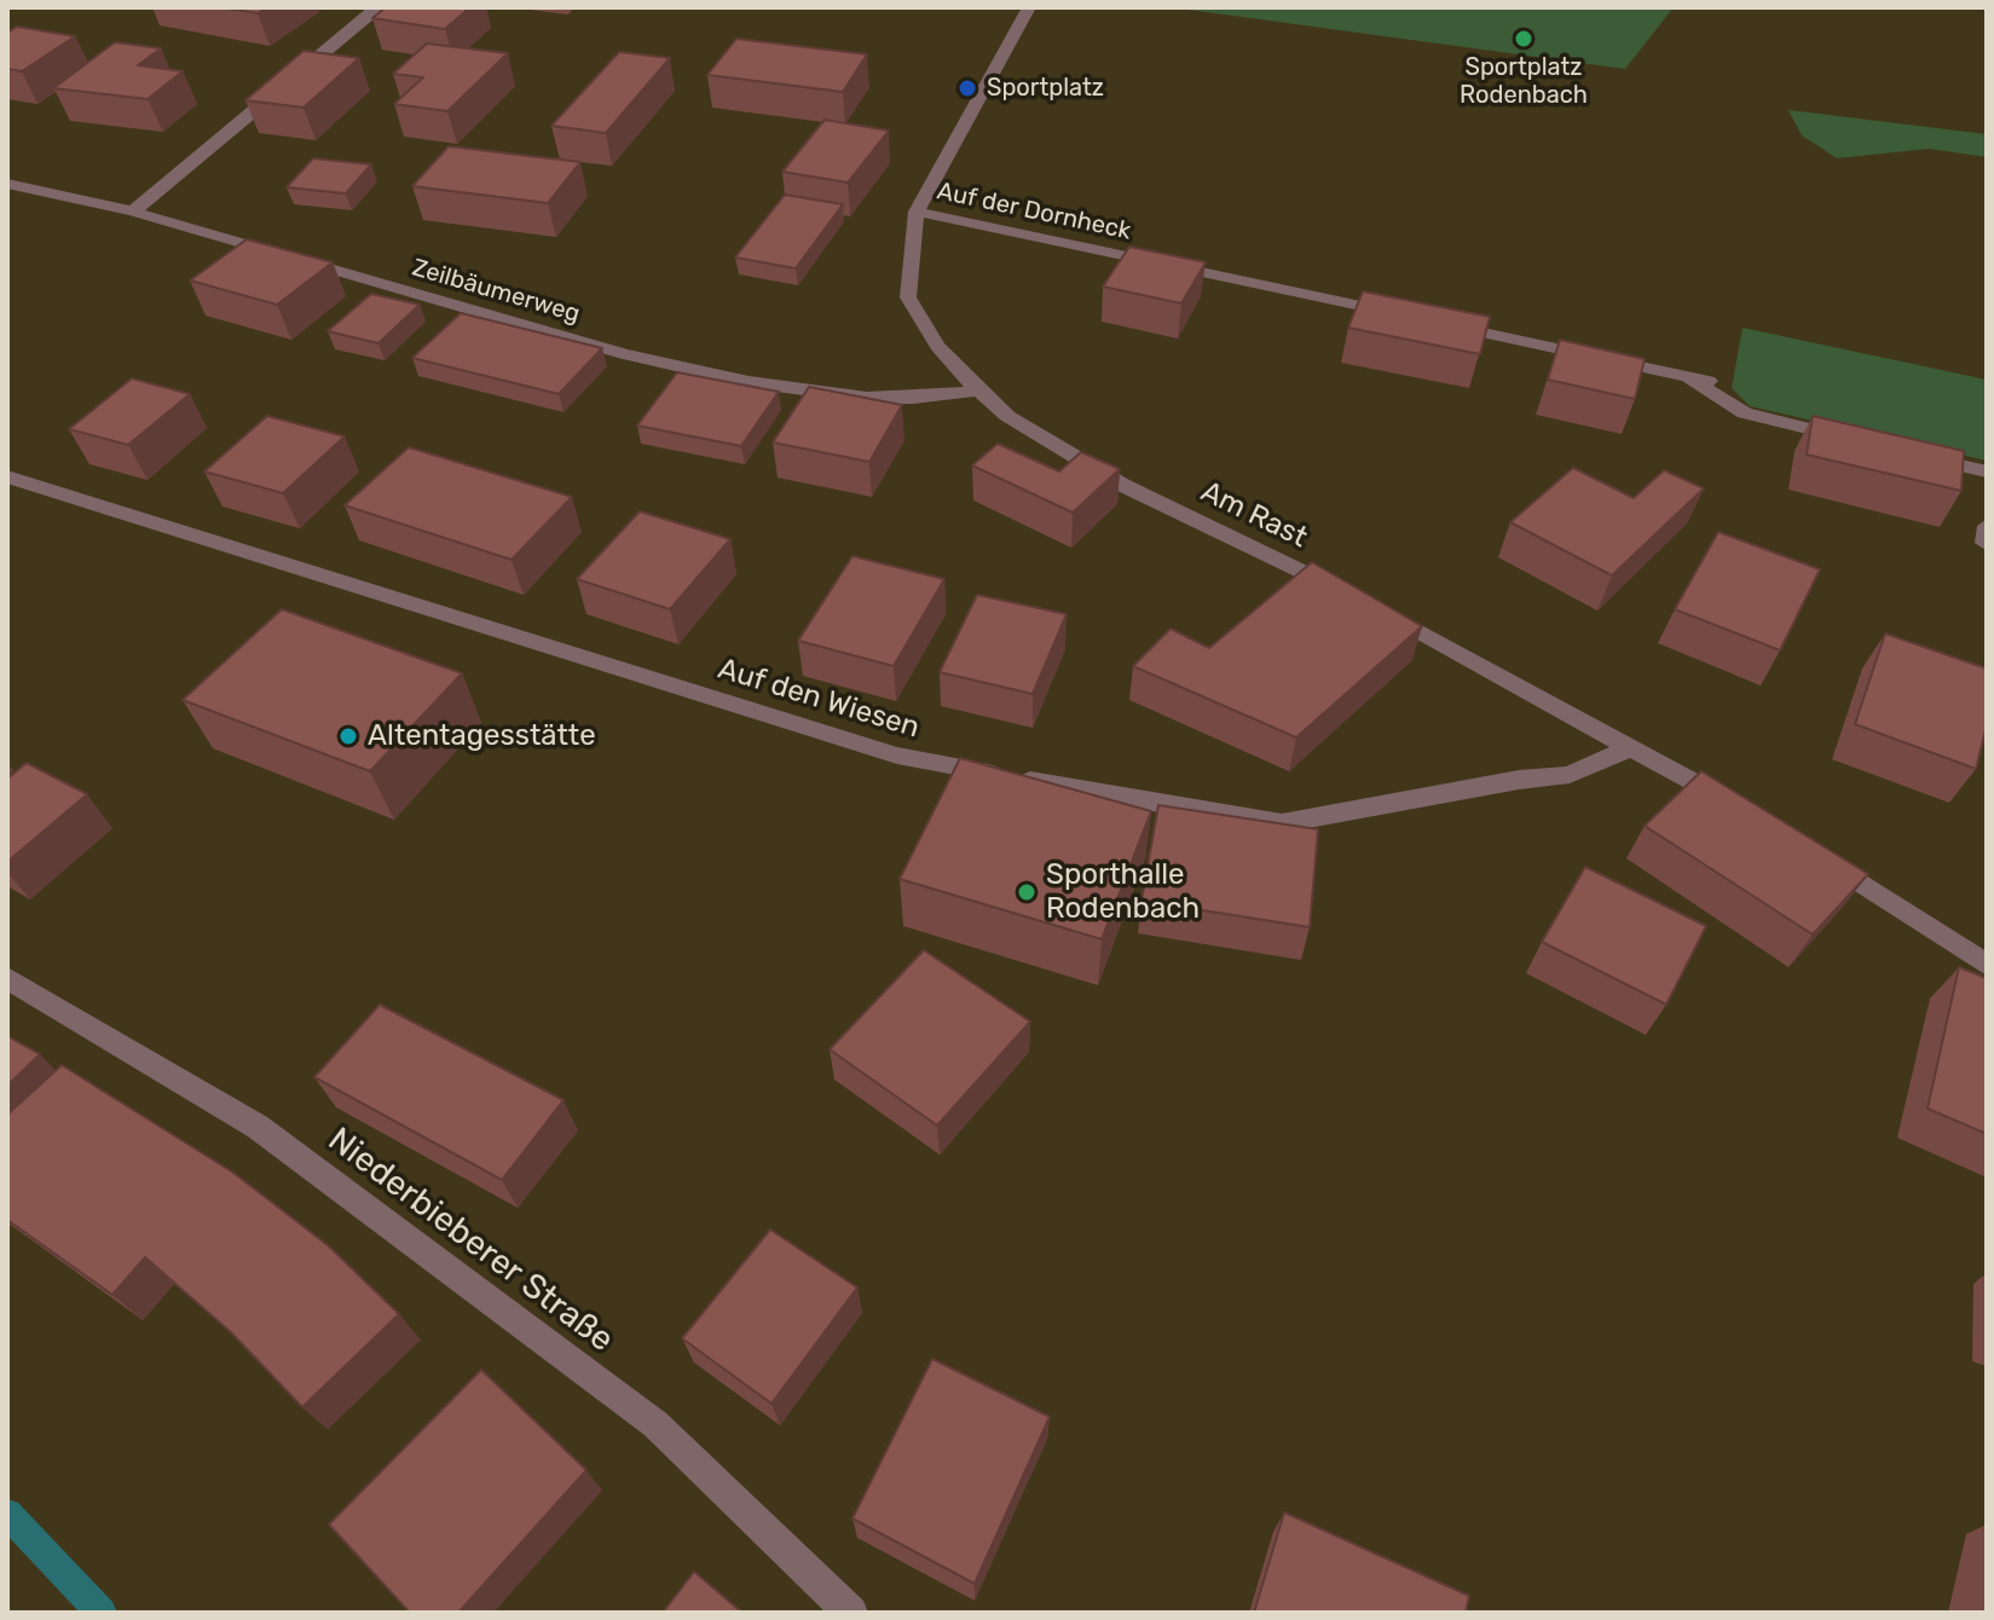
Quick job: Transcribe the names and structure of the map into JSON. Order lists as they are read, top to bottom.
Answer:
{
  "streets": {
    "street": [
      "Auf der Dornheck",
      "Zeilbäumerweg",
      "Am Rast",
      "Auf den Wiesen",
      "Niederbieberer Straße"
    ]
  },
  "crossings": [
    ["Auf der Dornheck", "Am Rast"],
    ["Zeilbäumerweg", "Am Rast"],
    ["Am Rast", "Auf den Wiesen"]
  ],
  "places": [
    "Sportplatz Rodenbach",
    "Sportplatz",
    "Altentagesstätte",
    "Sporthalle Rodenbach"
  ]
}
